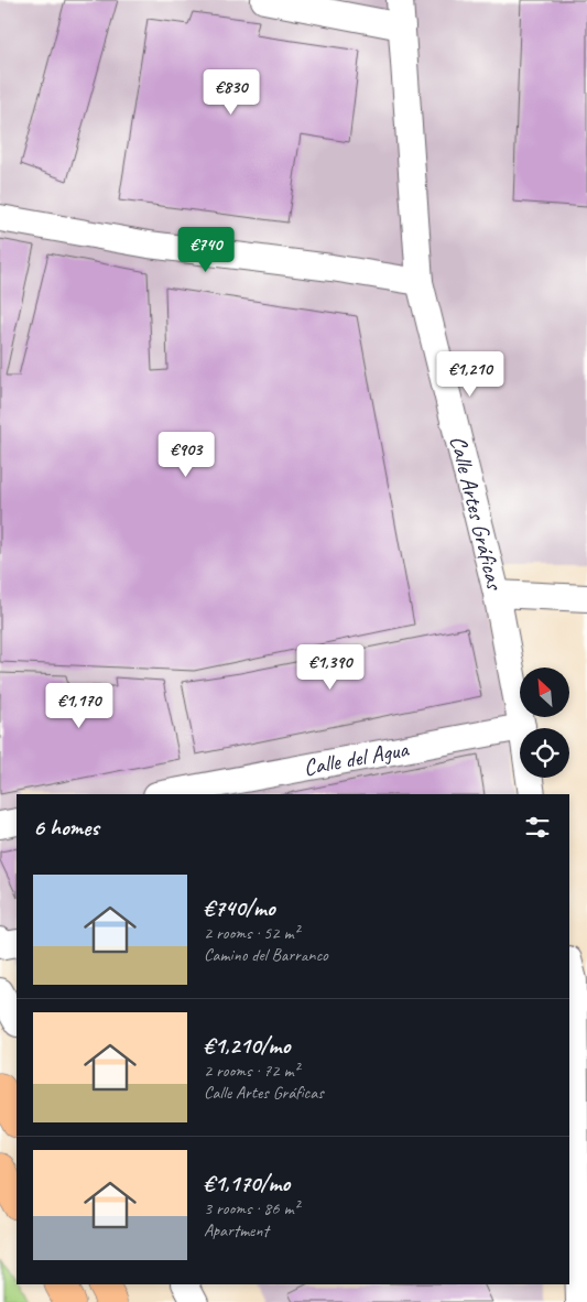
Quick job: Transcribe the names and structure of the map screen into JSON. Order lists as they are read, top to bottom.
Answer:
{
  "streets": {
    "street": ["Calle Artes Gráficas", "Calle del Agua"]
  },
  "crossings": [
    ["Calle Artes Gráficas", "Calle del Agua"]
  ],
  "north": "top left",
  "page": {
    "price": [
      "€830",
      "€740",
      "€1,210",
      "€903",
      "€1,390",
      "€1,170"
    ],
    "heading": "6 homes",
    "list": [
      {
        "name": "€740/mo",
        "note": "2 rooms · 52 m² · Camino del Barranco"
      },
      {
        "name": "€1,210/mo",
        "note": "2 rooms · 72 m² · Calle Artes Gráficas"
      },
      {
        "name": "€1,170/mo",
        "note": "3 rooms · 86 m² · Apartment"
      }
    ]
  }
}
